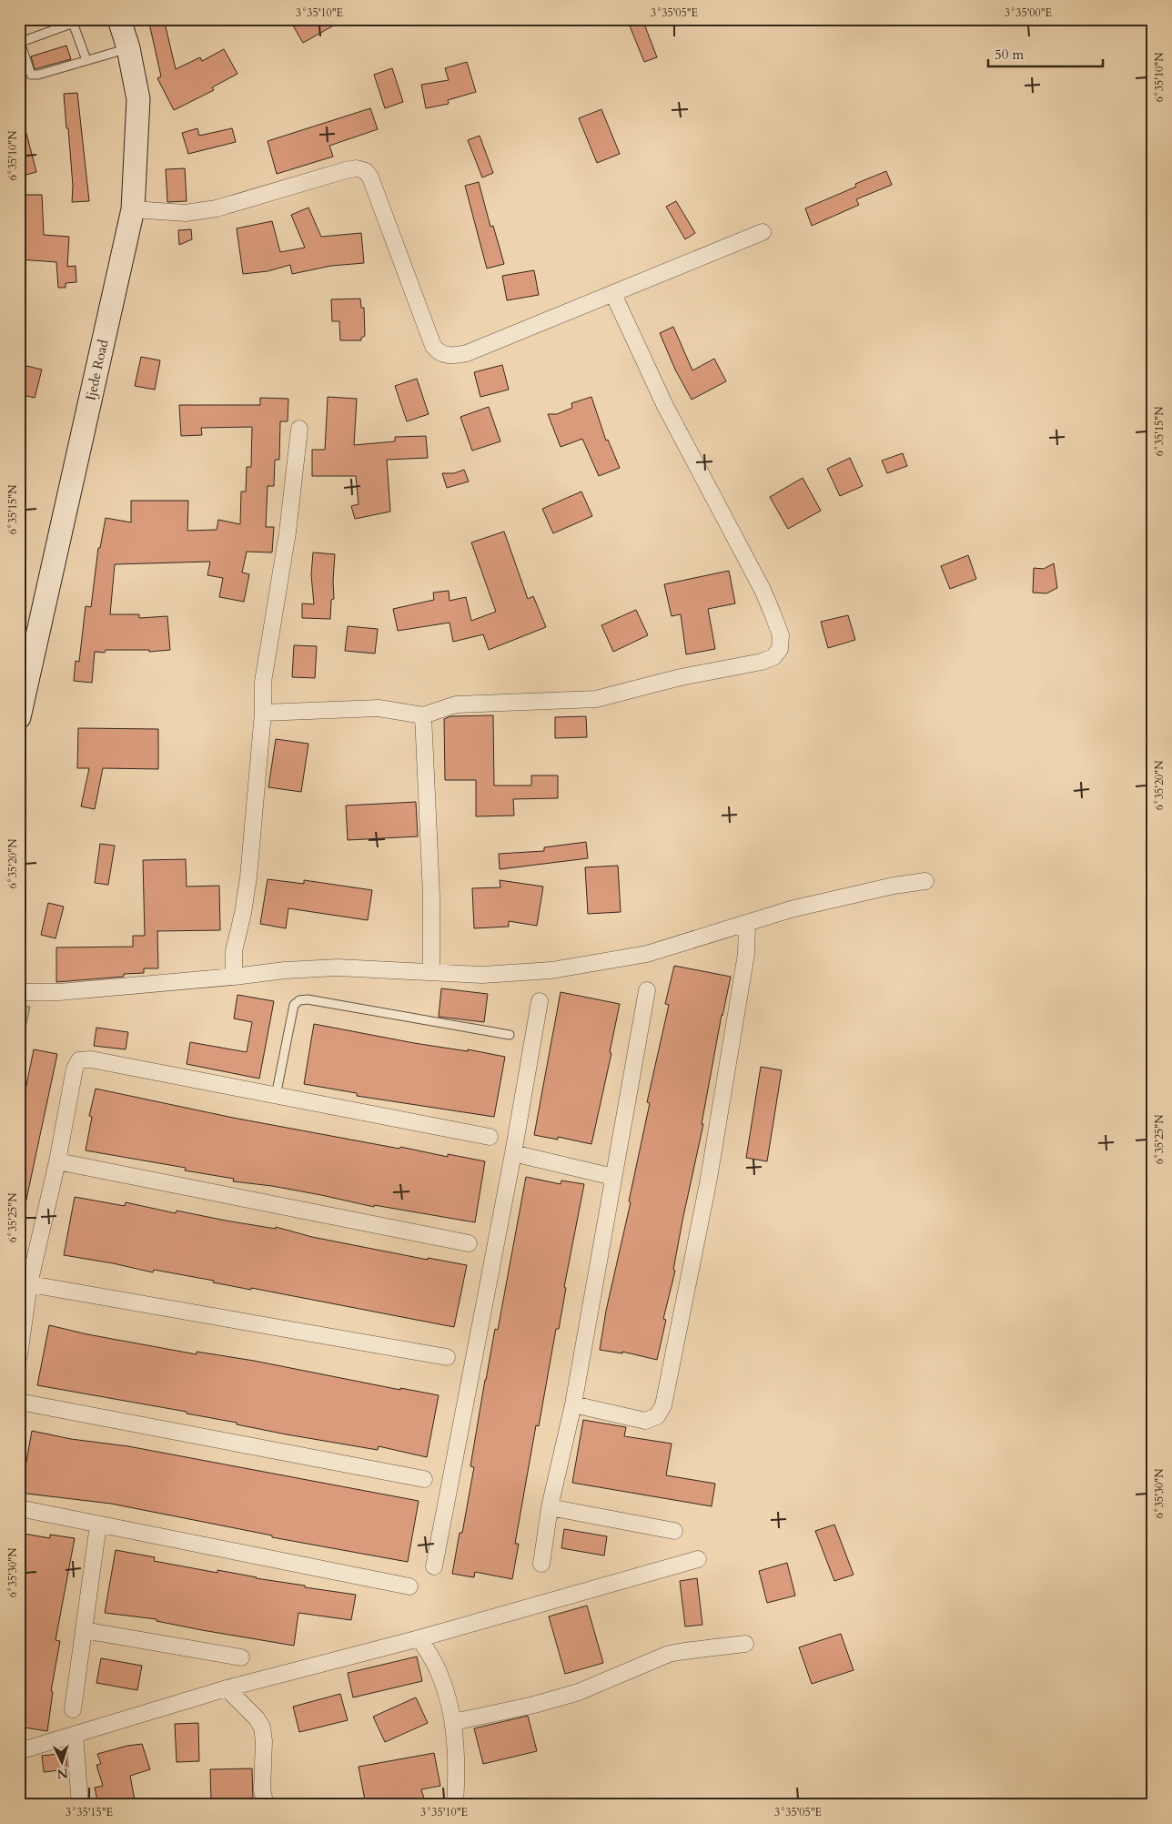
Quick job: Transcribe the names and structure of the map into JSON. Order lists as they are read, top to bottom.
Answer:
{
  "streets": {
    "main road": ["Ijede Road"]
  },
  "scale_bar": "50 m",
  "north": "bottom",
  "coordinates": [
    "3°35'10\"E",
    "3°35'05\"E",
    "3°35'00\"E",
    "6°35'10\"N",
    "6°35'15\"N",
    "6°35'20\"N",
    "6°35'25\"N",
    "6°35'30\"N",
    "3°35'15\"E"
  ]
}
